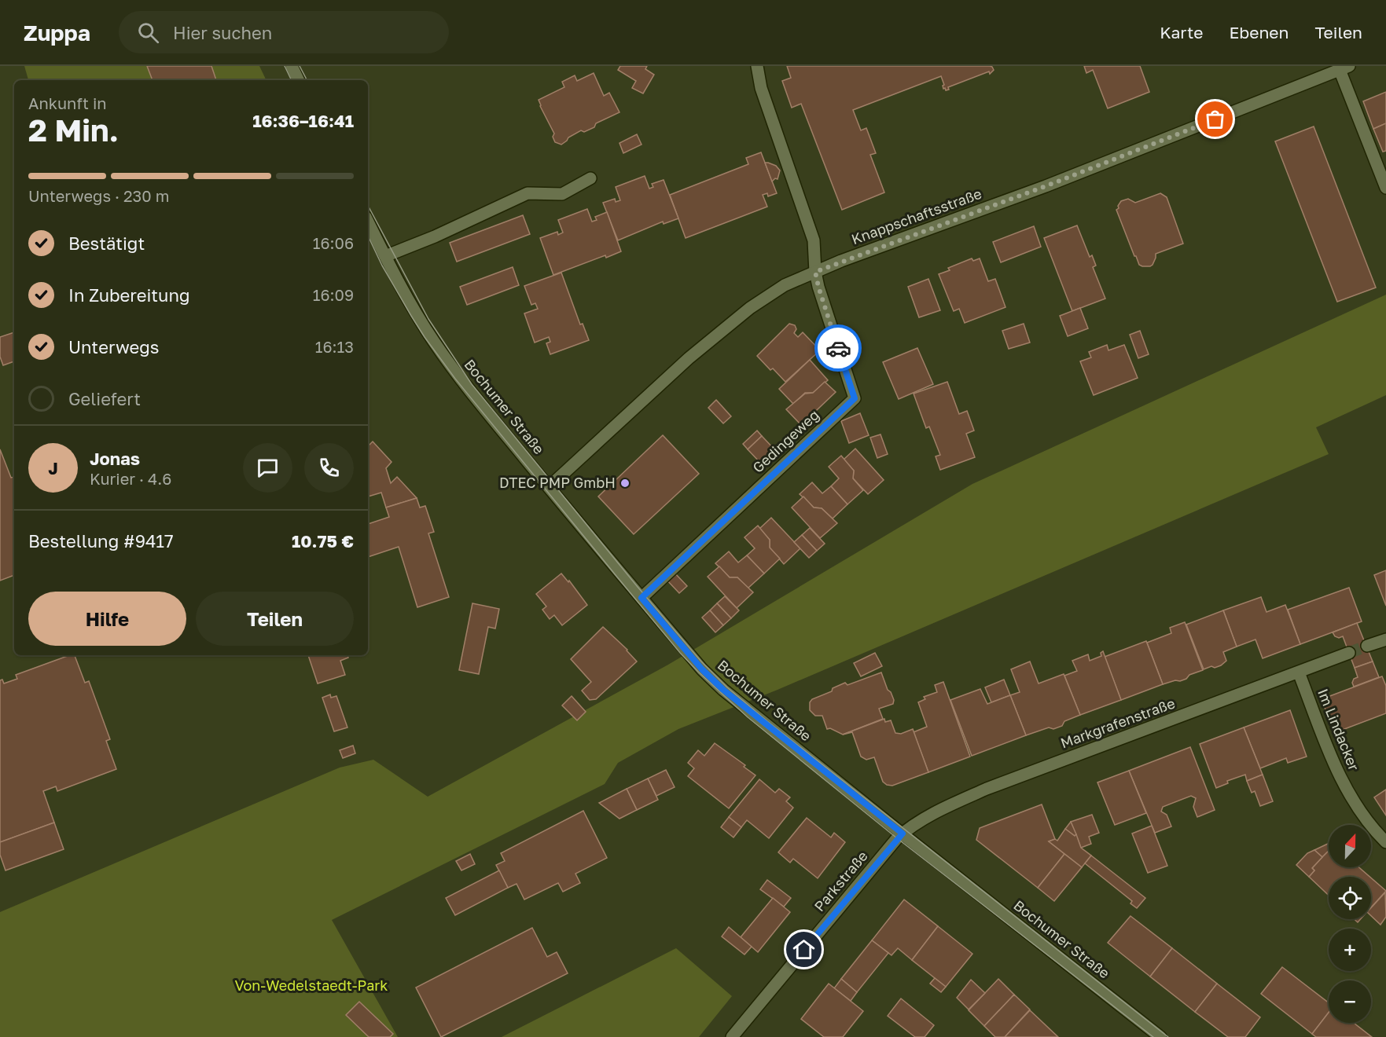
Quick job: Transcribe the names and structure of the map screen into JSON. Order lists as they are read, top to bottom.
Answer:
{
  "streets": {
    "street": [
      "Knappschaftsstraße",
      "Bochumer Straße",
      "Gedingeweg",
      "Markgrafenstraße",
      "Im Lindacker",
      "Parkstraße"
    ]
  },
  "crossings": [
    ["Knappschaftsstraße", "Bochumer Straße"],
    ["Knappschaftsstraße", "Gedingeweg"],
    ["Bochumer Straße", "Gedingeweg"],
    ["Bochumer Straße", "Markgrafenstraße"],
    ["Bochumer Straße", "Parkstraße"],
    ["Markgrafenstraße", "Im Lindacker"],
    ["Markgrafenstraße", "Parkstraße"]
  ],
  "parks": ["Von-Wedelstaedt-Park"],
  "places": ["DTEC PMP GmbH"],
  "north": "top",
  "page": {
    "header": "Zuppa",
    "search": "Hier suchen",
    "nav": ["Karte", "Ebenen", "Teilen"],
    "heading": ["2 Min.", "Ankunft in", "16:36–16:41"],
    "panel": [
      "Jonas",
      "Kurier · 4.6",
      "Bestellung #9417",
      "10.75 €"
    ],
    "bar": "Unterwegs · 230 m",
    "list": [
      ["Bestätigt", "16:06"],
      ["In Zubereitung", "16:09"],
      ["Unterwegs", "16:13"],
      "Geliefert"
    ],
    "round": "J",
    "buttons": ["Hilfe", "Teilen"],
    "map_buttons": ["+", "−"]
  }
}
